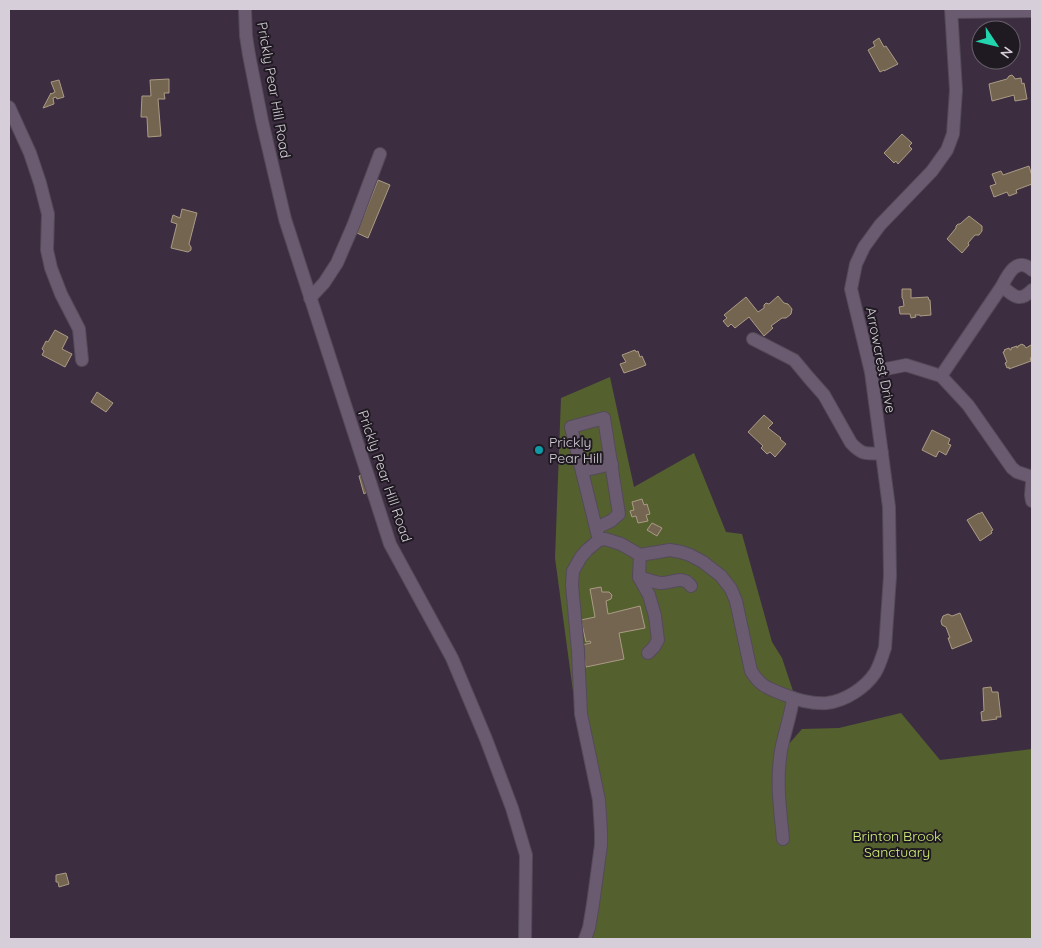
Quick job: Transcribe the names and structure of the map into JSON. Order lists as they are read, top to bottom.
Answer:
{
  "streets": {
    "street": ["Prickly Pear Hill Road", "Arrowcrest Drive"]
  },
  "parks": ["Brinton Brook Sanctuary"],
  "places": ["Prickly Pear Hill"],
  "north": "bottom right"
}
